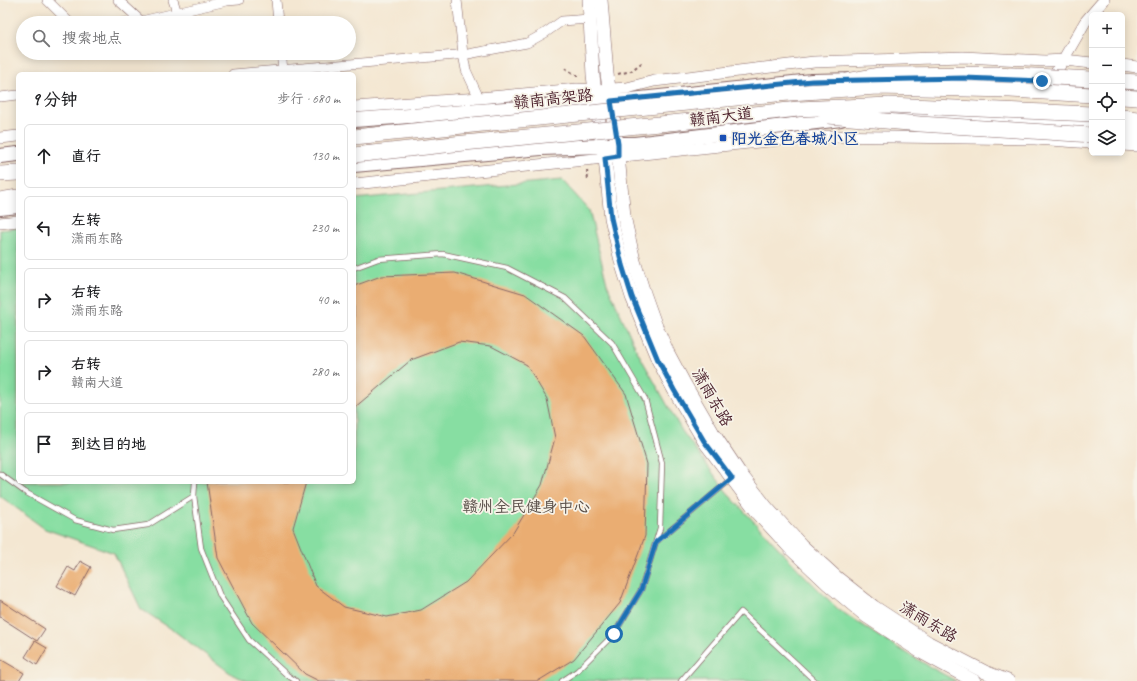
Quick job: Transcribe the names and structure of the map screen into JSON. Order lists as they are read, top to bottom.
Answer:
{
  "streets": {
    "highway": ["赣南高架路"],
    "main road": ["赣南大道", "潇雨东路"]
  },
  "crossings": [
    ["赣南大道", "潇雨东路"]
  ],
  "parks": ["赣州全民健身中心"],
  "places": {
    "transit": ["阳光金色春城小区"]
  },
  "page": {
    "map_buttons": ["+", "−"],
    "search": "搜索地点",
    "heading": ["9 分钟", "步行 · 680 m"],
    "list": [
      ["直行", "130 m"],
      ["左转", "潇雨东路", "230 m"],
      ["右转", "潇雨东路", "40 m"],
      ["右转", "赣南大道", "280 m"],
      "到达目的地"
    ]
  }
}
